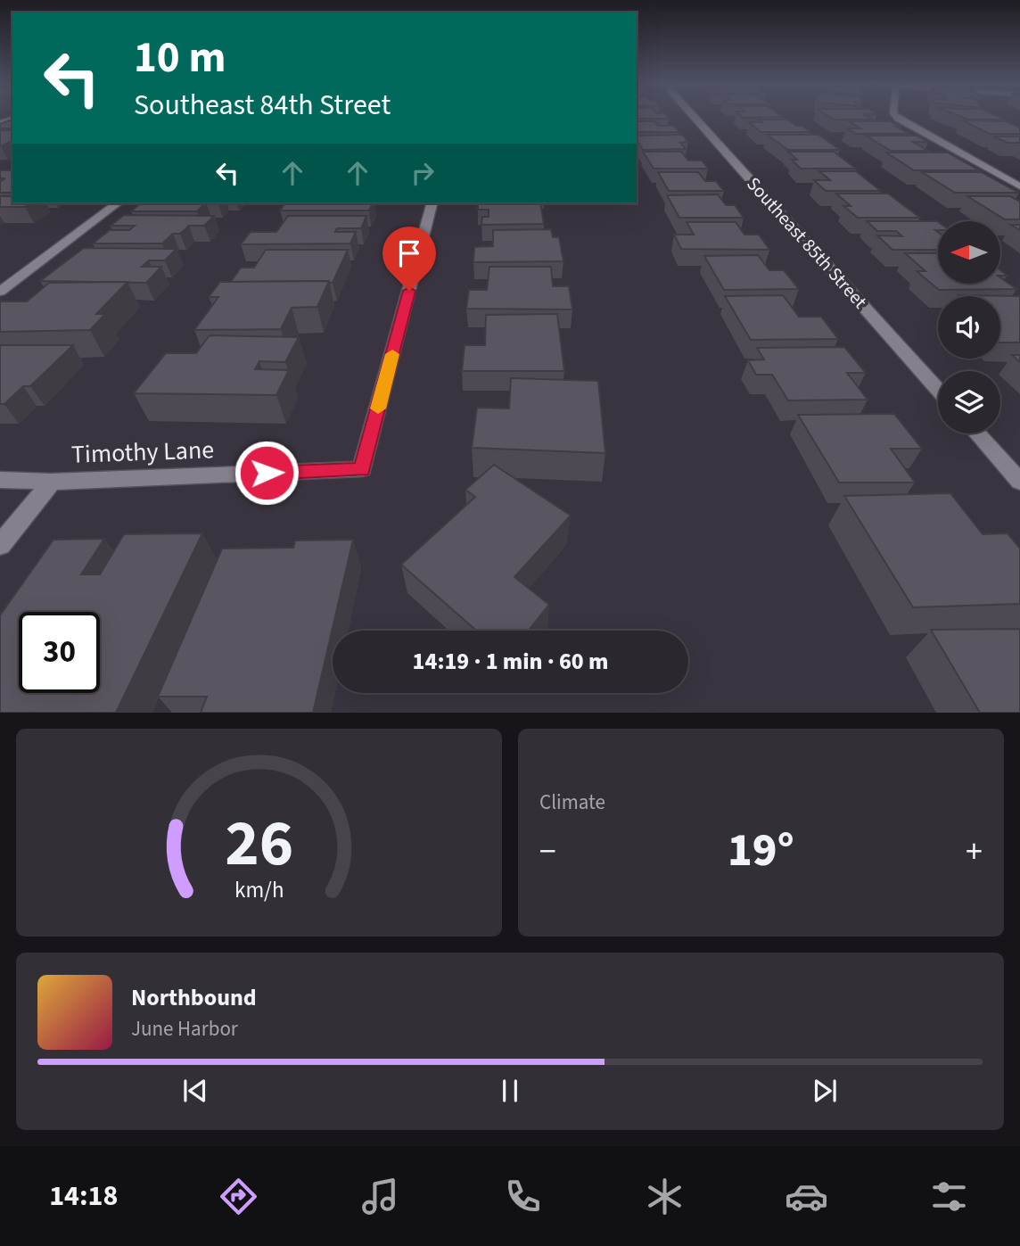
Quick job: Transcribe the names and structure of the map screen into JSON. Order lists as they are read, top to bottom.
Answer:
{
  "streets": {
    "street": ["Southeast 85th Street", "Timothy Lane"]
  },
  "north": "left",
  "page": {
    "turn": ["10 m", "Southeast 84th Street"],
    "limit": "30",
    "trip": "14:19 · 1 min · 60 m",
    "tile": "Climate",
    "heat": ["−", "19°", "+"],
    "song": ["Northbound", "June Harbor"],
    "tabs": "14:18",
    "gauge": ["26", "km/h"]
  }
}
